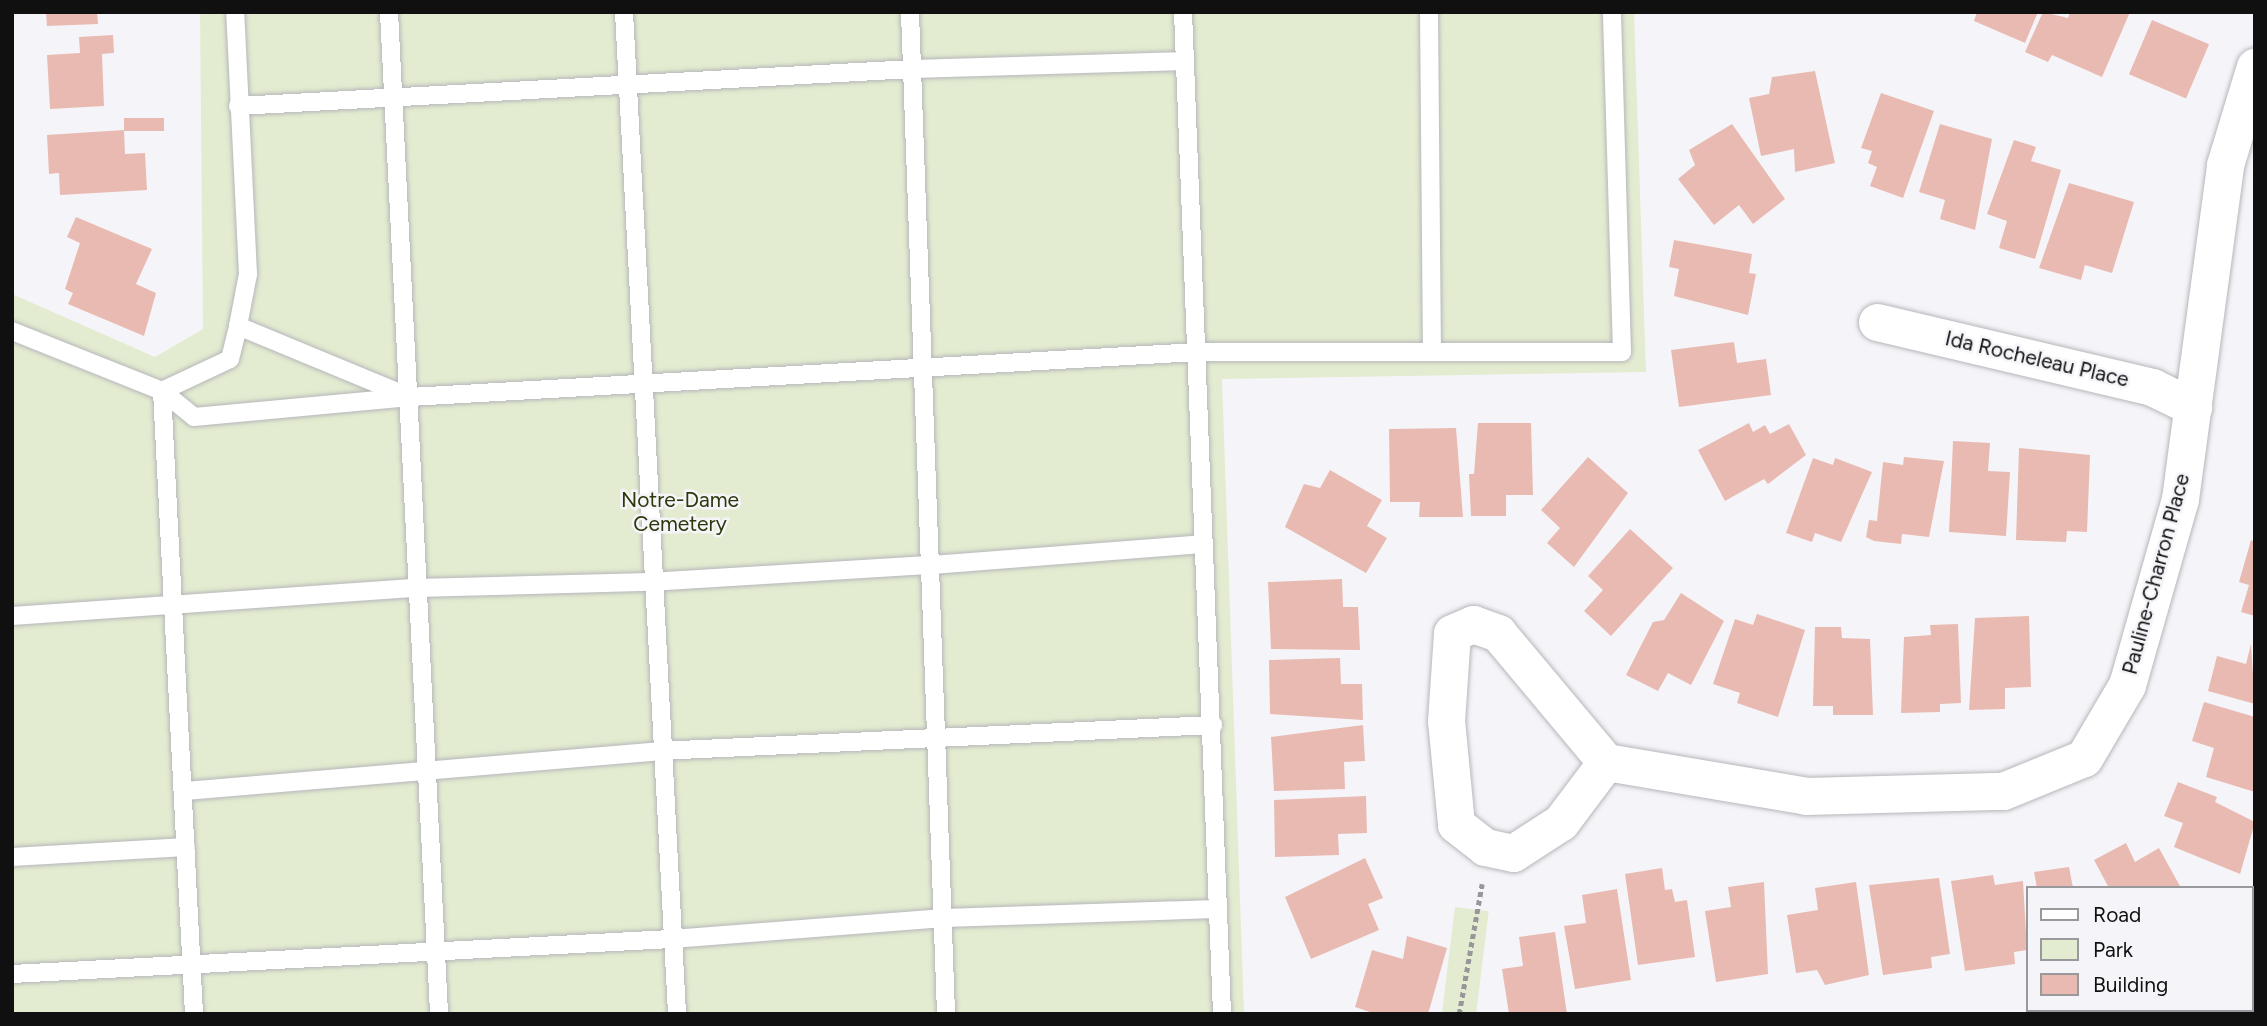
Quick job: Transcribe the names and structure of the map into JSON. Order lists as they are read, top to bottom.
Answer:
{
  "streets": {
    "street": ["Ida Rocheleau Place", "Pauline-Charron Place"]
  },
  "crossings": [
    ["Ida Rocheleau Place", "Pauline-Charron Place"]
  ],
  "parks": ["Notre-Dame Cemetery"],
  "legend": ["Road", "Park", "Building"]
}
